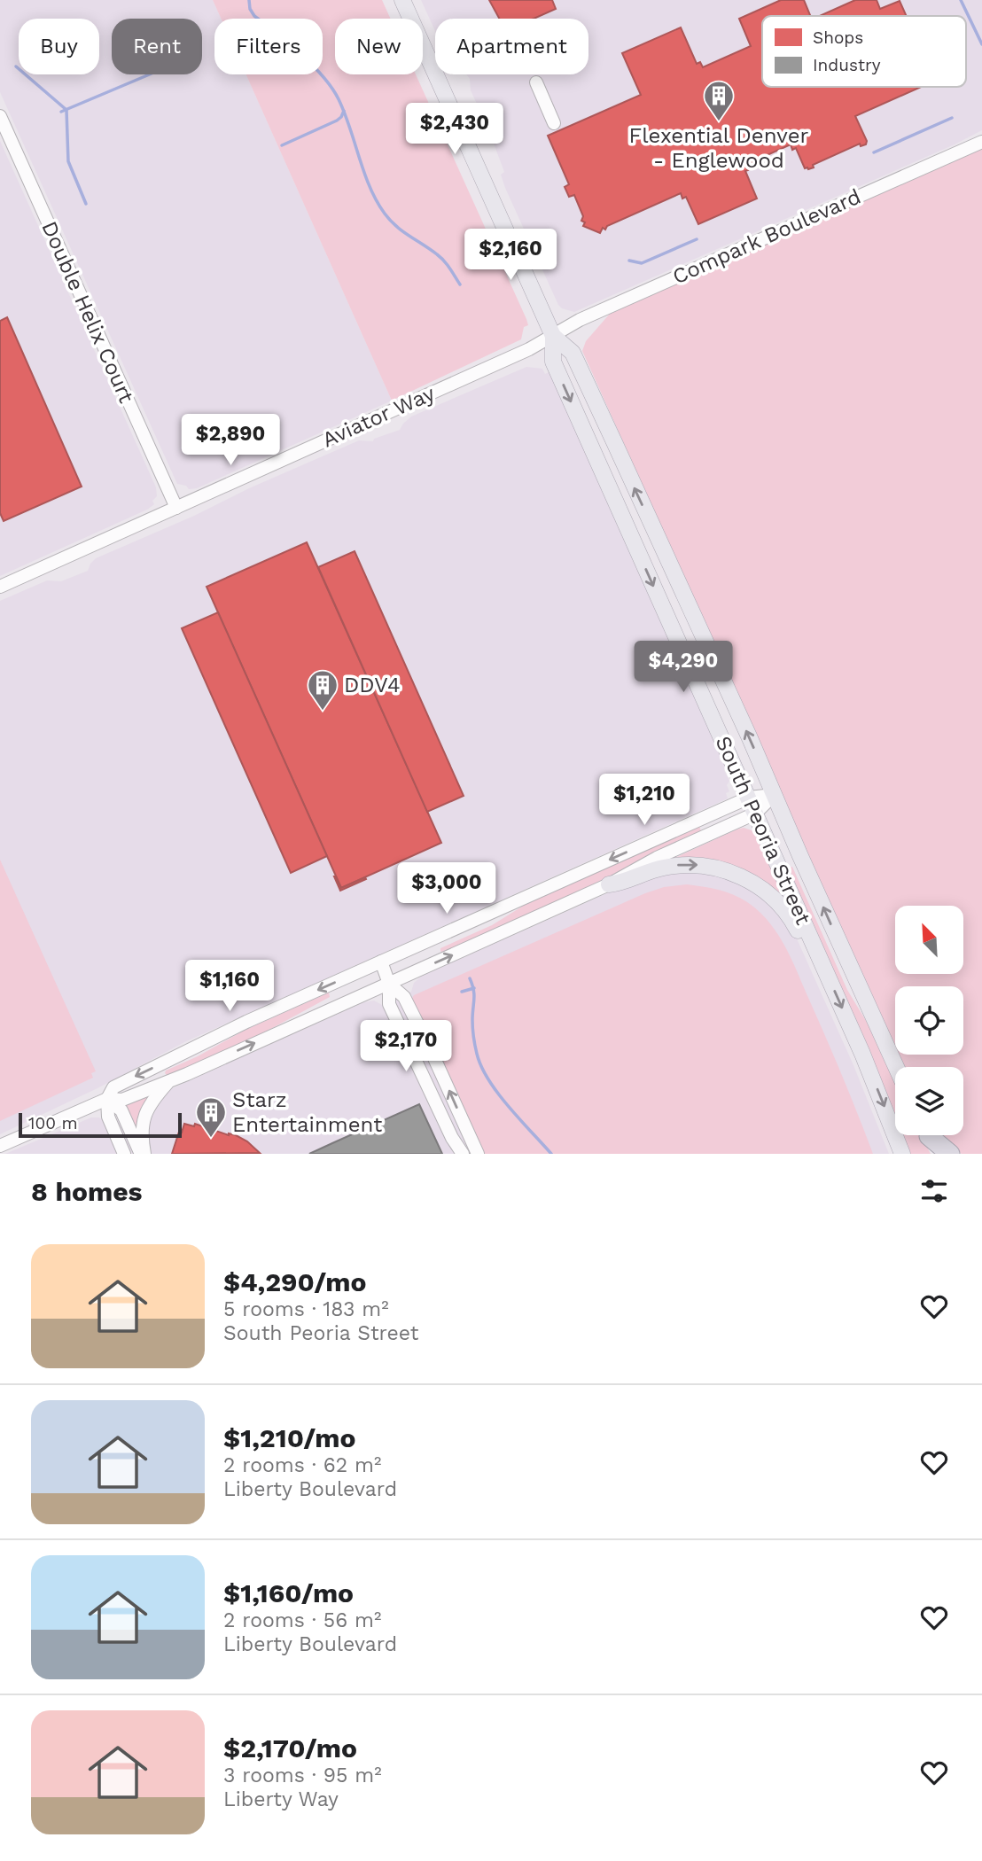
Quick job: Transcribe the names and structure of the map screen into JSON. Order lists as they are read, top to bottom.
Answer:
{
  "streets": {
    "main road": ["South Peoria Street"],
    "street": ["Compark Boulevard", "Double Helix Court", "Aviator Way"]
  },
  "crossings": [
    ["Compark Boulevard", "Aviator Way"],
    ["Compark Boulevard", "South Peoria Street"],
    ["Double Helix Court", "Aviator Way"],
    ["Aviator Way", "South Peoria Street"]
  ],
  "places": {
    "building": ["Flexential Denver - Englewood", "DDV4", "Starz Entertainment"]
  },
  "legend": ["Shops", "Industry"],
  "scale_bar": "100 m",
  "north": "top left",
  "page": {
    "chip": [
      "Buy",
      "Rent",
      "Filters",
      "New",
      "Apartment"
    ],
    "price": [
      "$2,430",
      "$2,160",
      "$2,890",
      "$4,290",
      "$1,210",
      "$3,000",
      "$1,160",
      "$2,170"
    ],
    "scale": "100 m",
    "heading": "8 homes",
    "list": [
      {
        "name": "$4,290/mo",
        "note": "5 rooms · 183 m² · South Peoria Street"
      },
      {
        "name": "$1,210/mo",
        "note": "2 rooms · 62 m² · Liberty Boulevard"
      },
      {
        "name": "$1,160/mo",
        "note": "2 rooms · 56 m² · Liberty Boulevard"
      },
      {
        "name": "$2,170/mo",
        "note": "3 rooms · 95 m² · Liberty Way"
      }
    ]
  }
}
